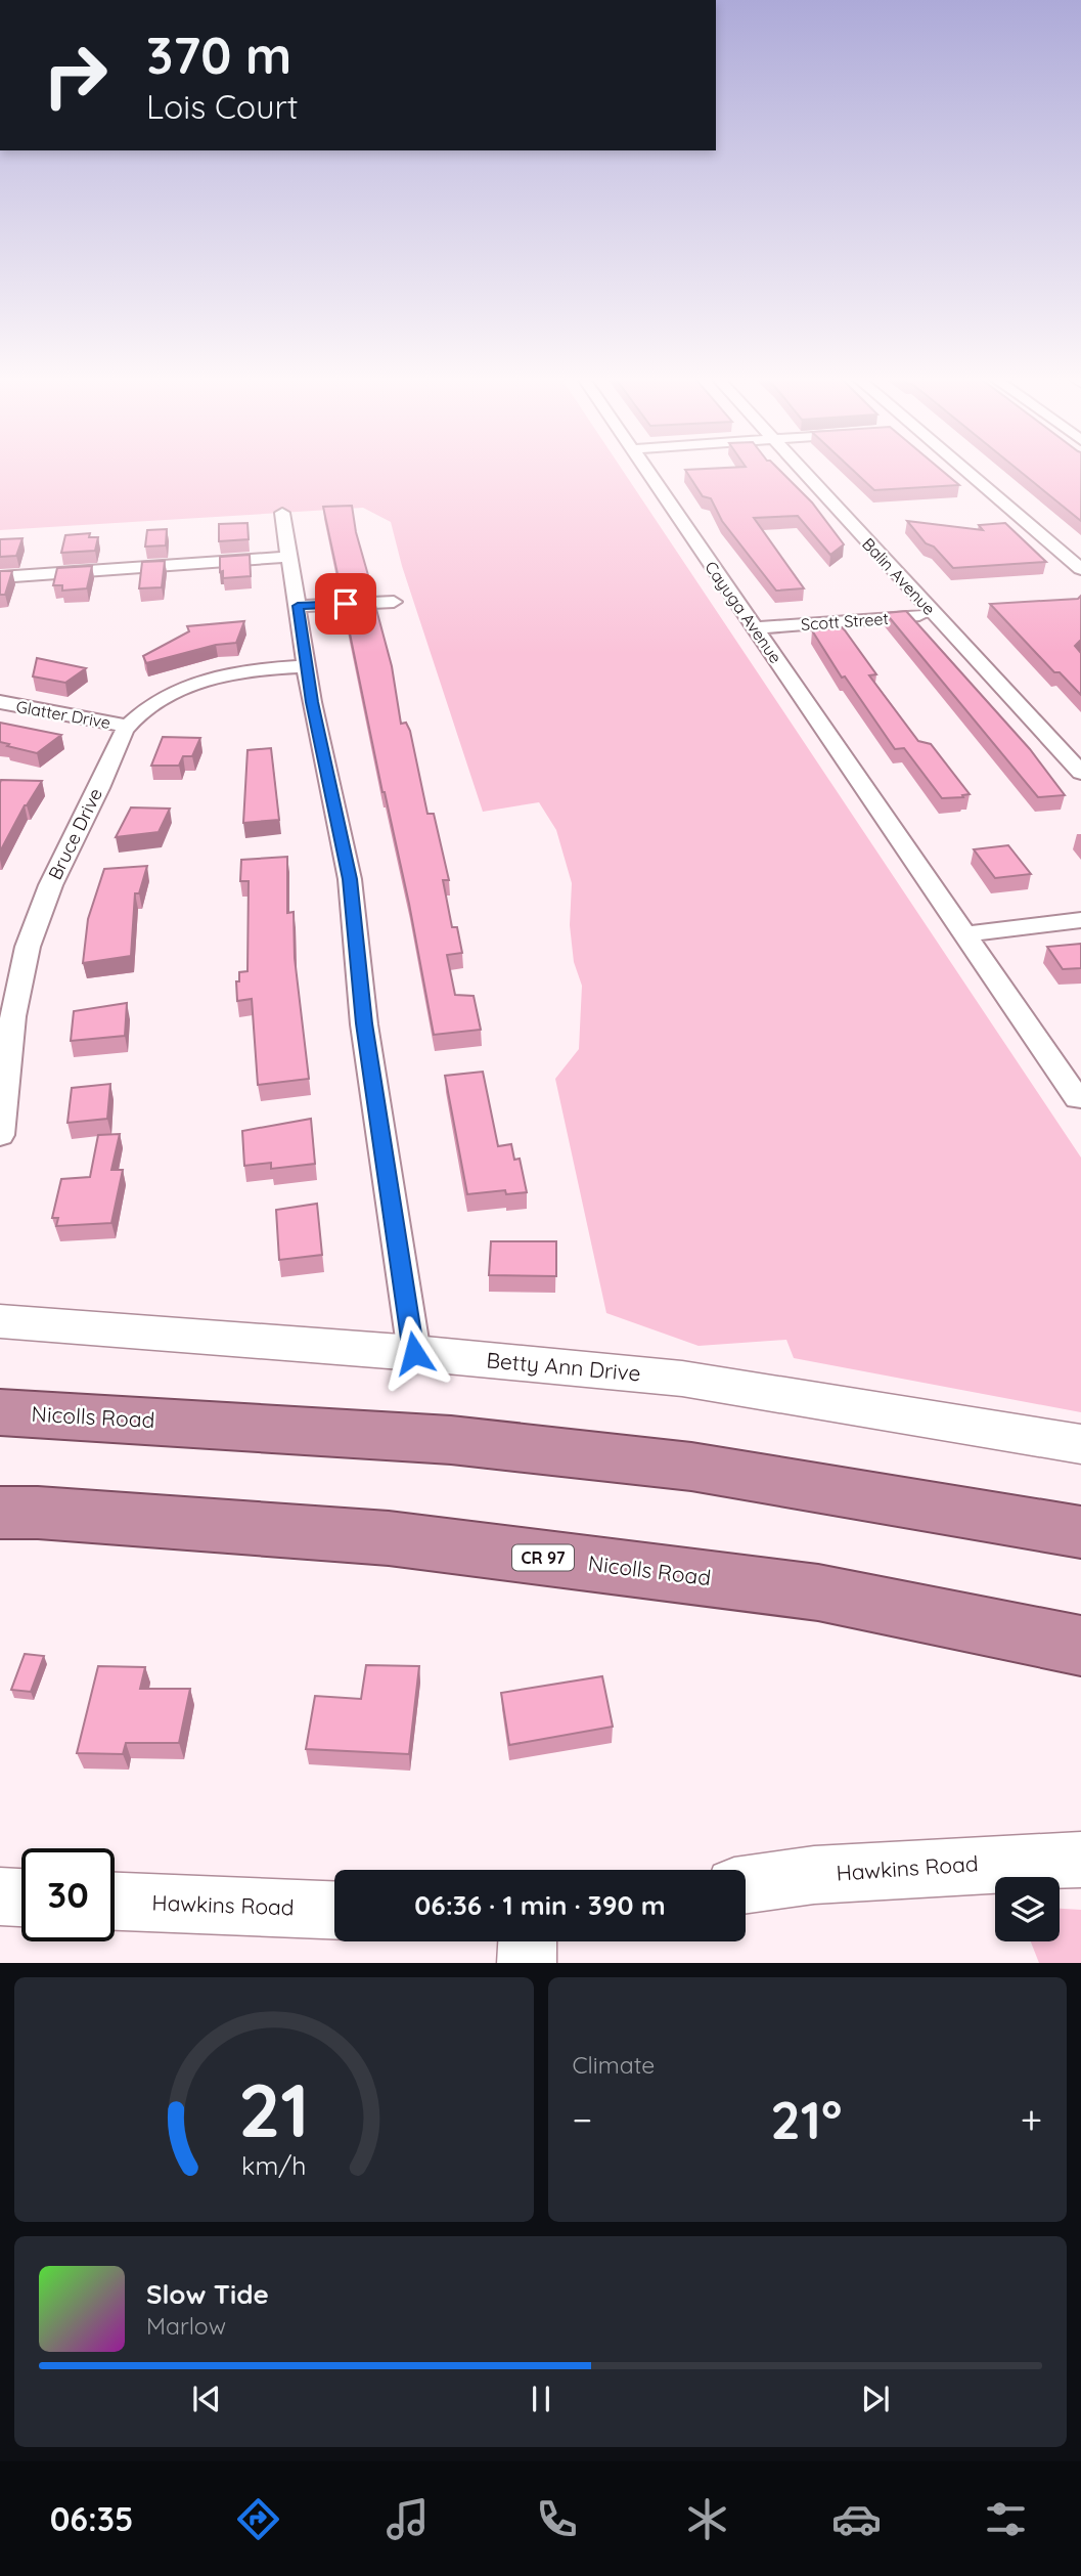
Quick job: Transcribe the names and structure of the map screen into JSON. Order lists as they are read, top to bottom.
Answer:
{
  "streets": {
    "highway": ["Nicolls Road", "CR 97"],
    "street": [
      "Balin Avenue",
      "Cayuga Avenue",
      "Scott Street",
      "Glatter Drive",
      "Bruce Drive",
      "Betty Ann Drive",
      "Hawkins Road"
    ]
  },
  "crossings": [
    ["Balin Avenue", "Scott Street"],
    ["Cayuga Avenue", "Scott Street"],
    ["Glatter Drive", "Bruce Drive"]
  ],
  "page": {
    "turn": ["370 m", "Lois Court"],
    "limit": "30",
    "trip": "06:36 · 1 min · 390 m",
    "tile": "Climate",
    "heat": ["−", "21°", "+"],
    "song": ["Slow Tide", "Marlow"],
    "tabs": "06:35",
    "gauge": ["21", "km/h"]
  }
}
